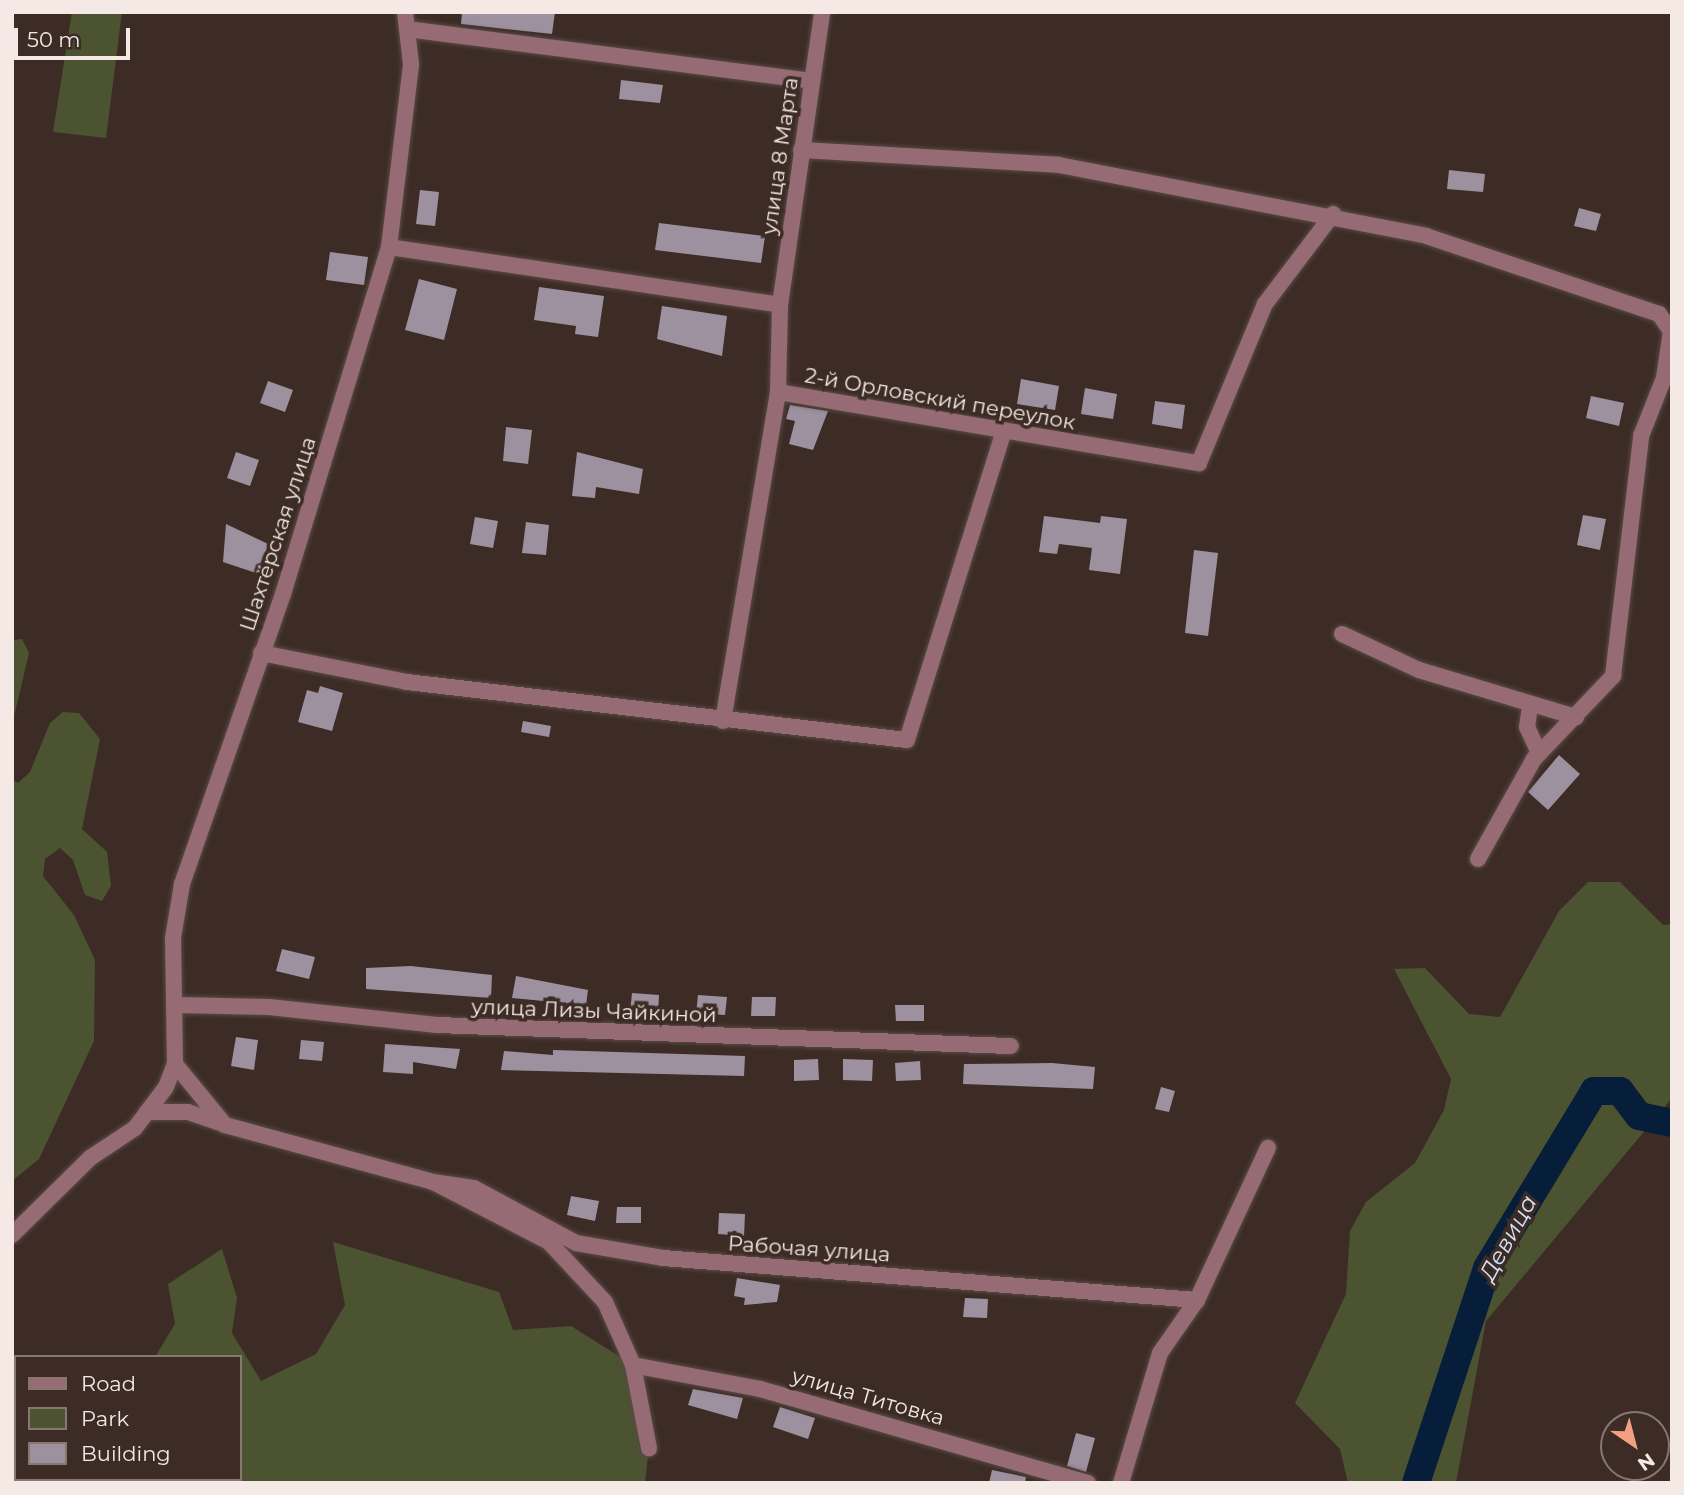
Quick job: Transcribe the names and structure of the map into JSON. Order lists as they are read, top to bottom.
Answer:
{
  "streets": {
    "street": [
      "улица 8 Марта",
      "2-й Орловский переулок",
      "Шахтёрская улица",
      "улица Лизы Чайкиной",
      "Рабочая улица",
      "улица Титовка"
    ]
  },
  "crossings": [
    ["улица 8 Марта", "2-й Орловский переулок"],
    ["Шахтёрская улица", "улица Лизы Чайкиной"]
  ],
  "water": ["Девица"],
  "legend": ["Road", "Park", "Building"],
  "scale_bar": "50 m",
  "north": "bottom right"
}
